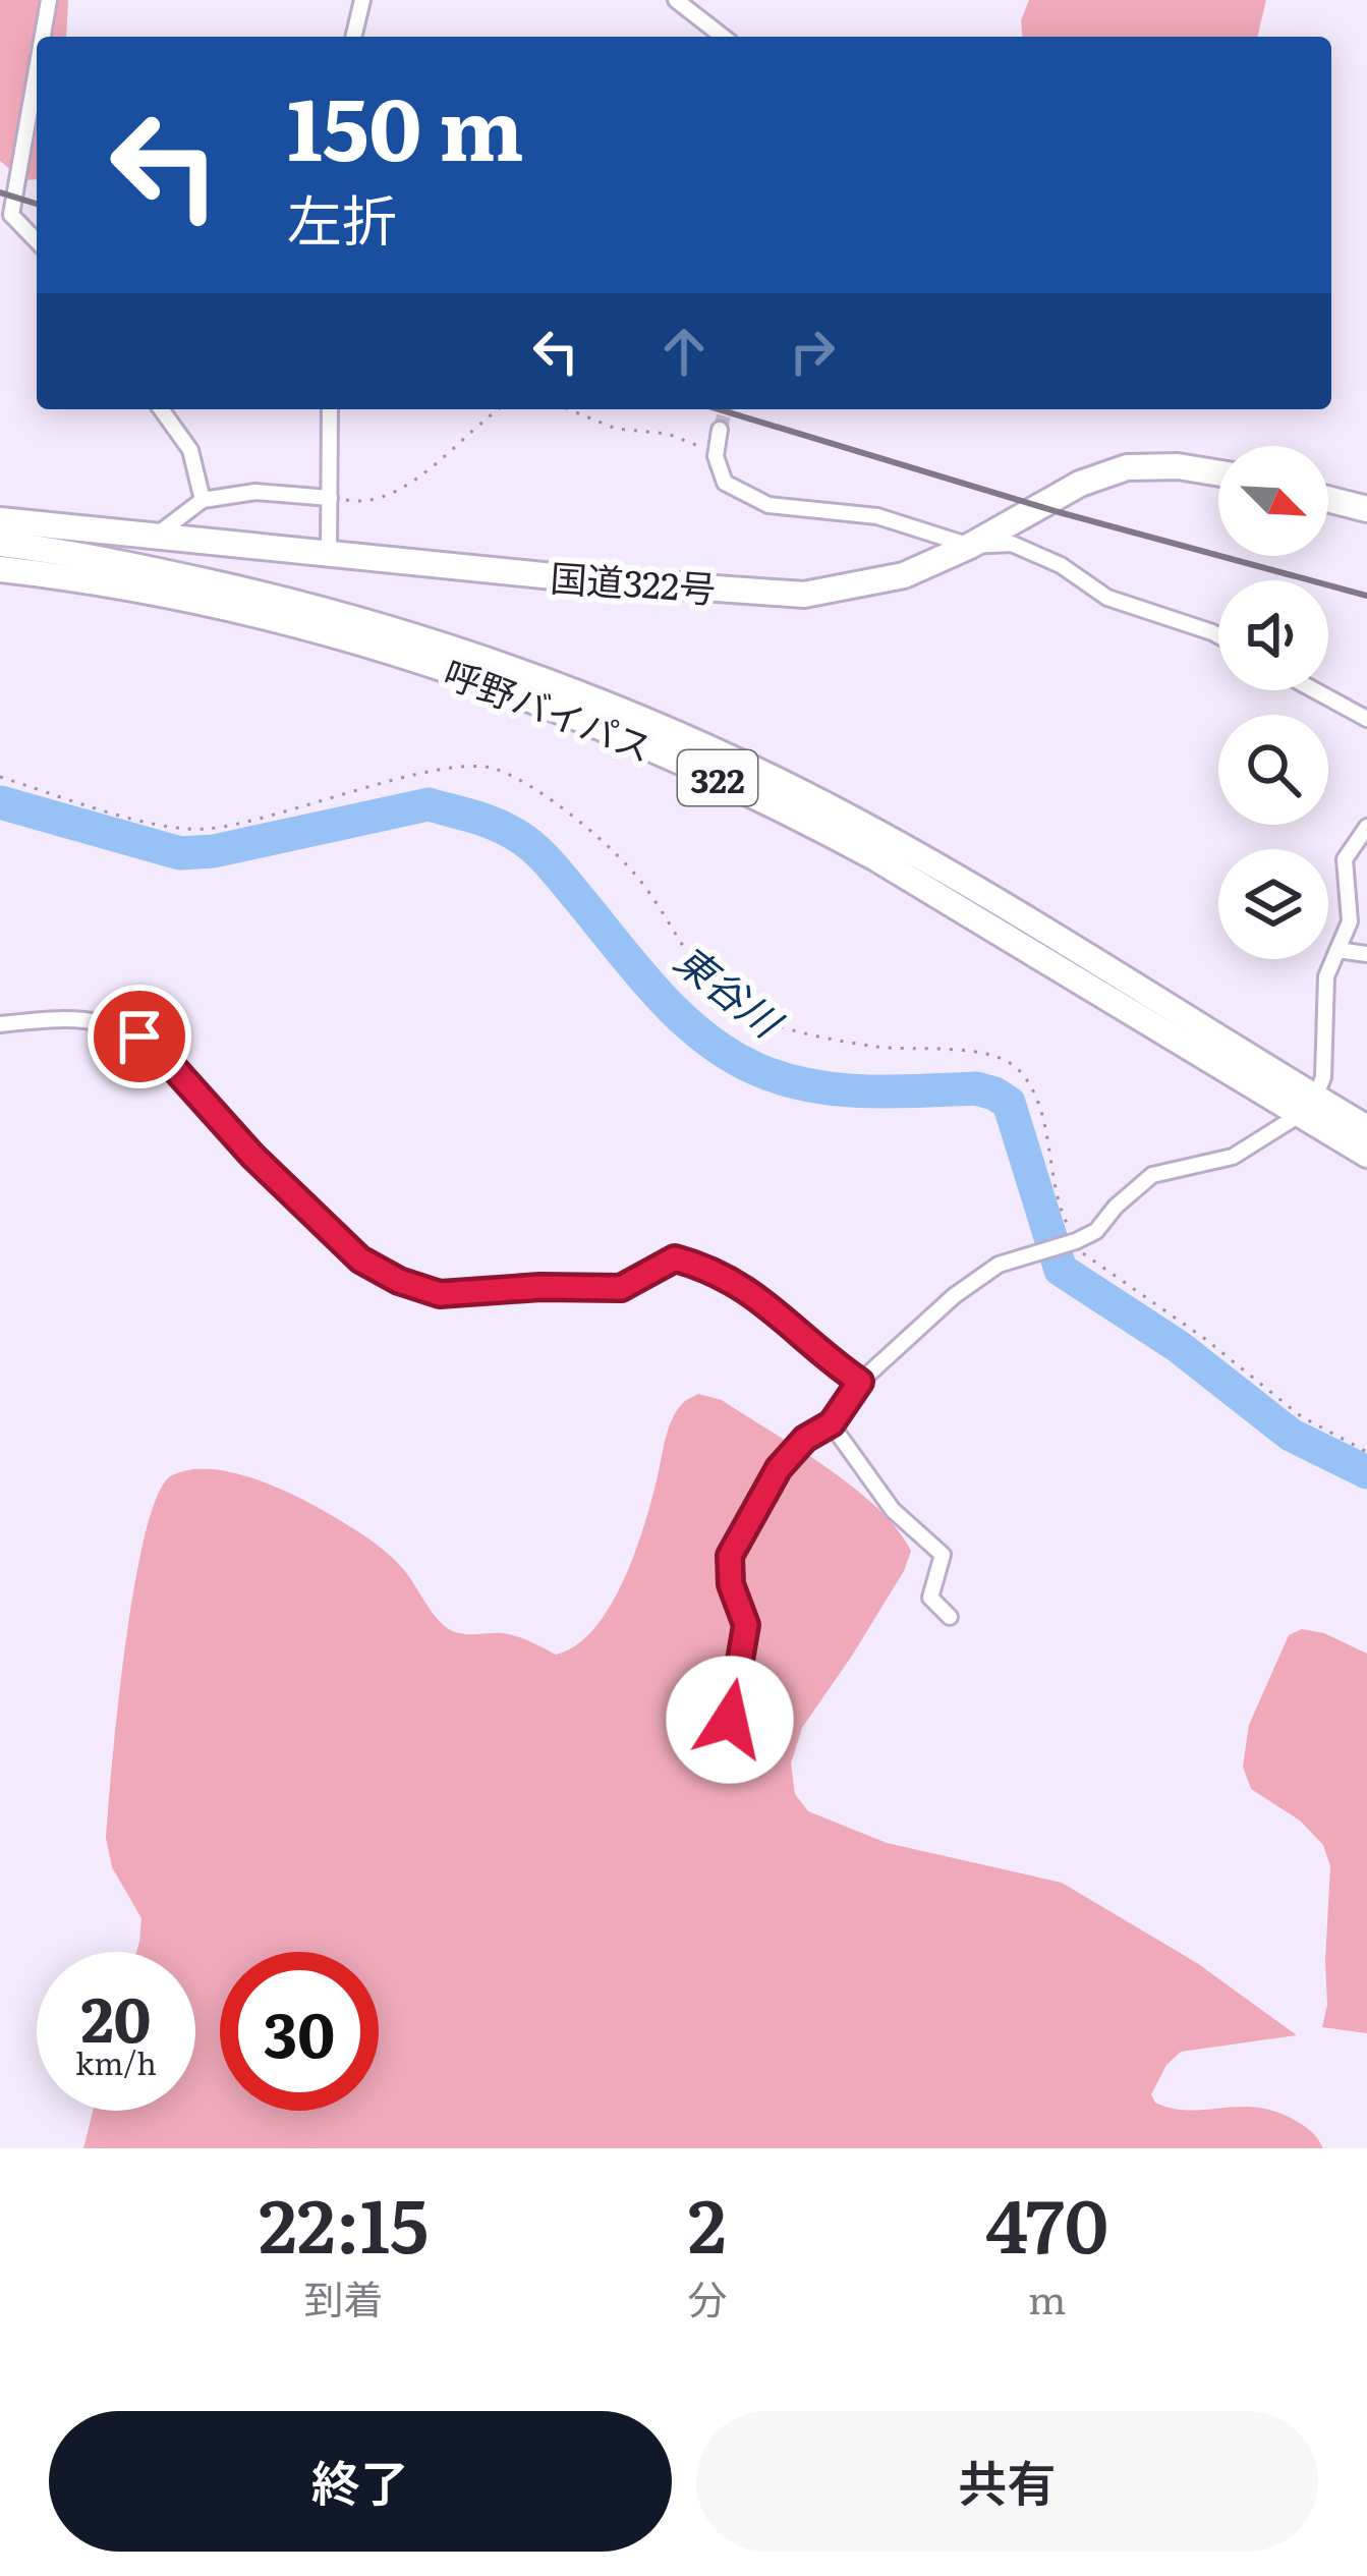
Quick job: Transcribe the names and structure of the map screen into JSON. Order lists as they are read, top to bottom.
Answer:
{
  "streets": {
    "highway": ["国道322号", "呼野バイパス", "322"]
  },
  "water": ["東谷川"],
  "north": "bottom right",
  "page": {
    "turn": ["150 m", "左折"],
    "speed": "20 km/h",
    "limit": "30",
    "eta": [
      "22:15",
      "到着",
      "2",
      "分",
      "470",
      "m"
    ],
    "buttons": ["終了", "共有"]
  }
}
